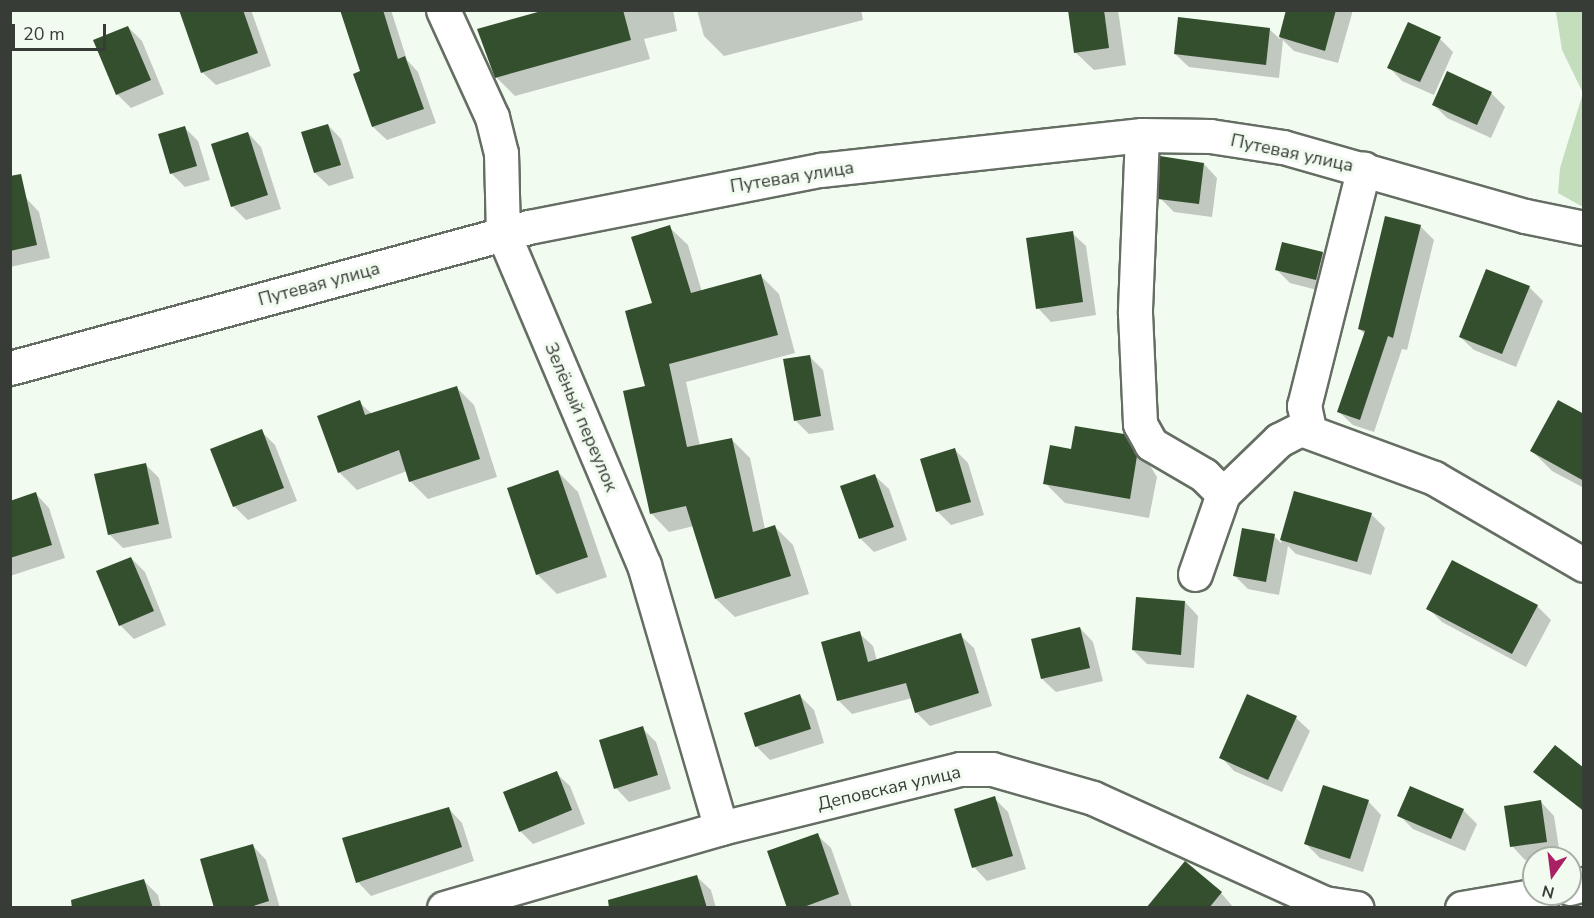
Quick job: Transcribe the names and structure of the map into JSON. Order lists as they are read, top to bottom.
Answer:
{
  "streets": {
    "street": ["Путевая улица", "Зелёный переулок", "Деповская улица"]
  },
  "crossings": [
    ["Путевая улица", "Зелёный переулок"],
    ["Зелёный переулок", "Деповская улица"]
  ],
  "scale_bar": "20 m",
  "north": "bottom"
}
